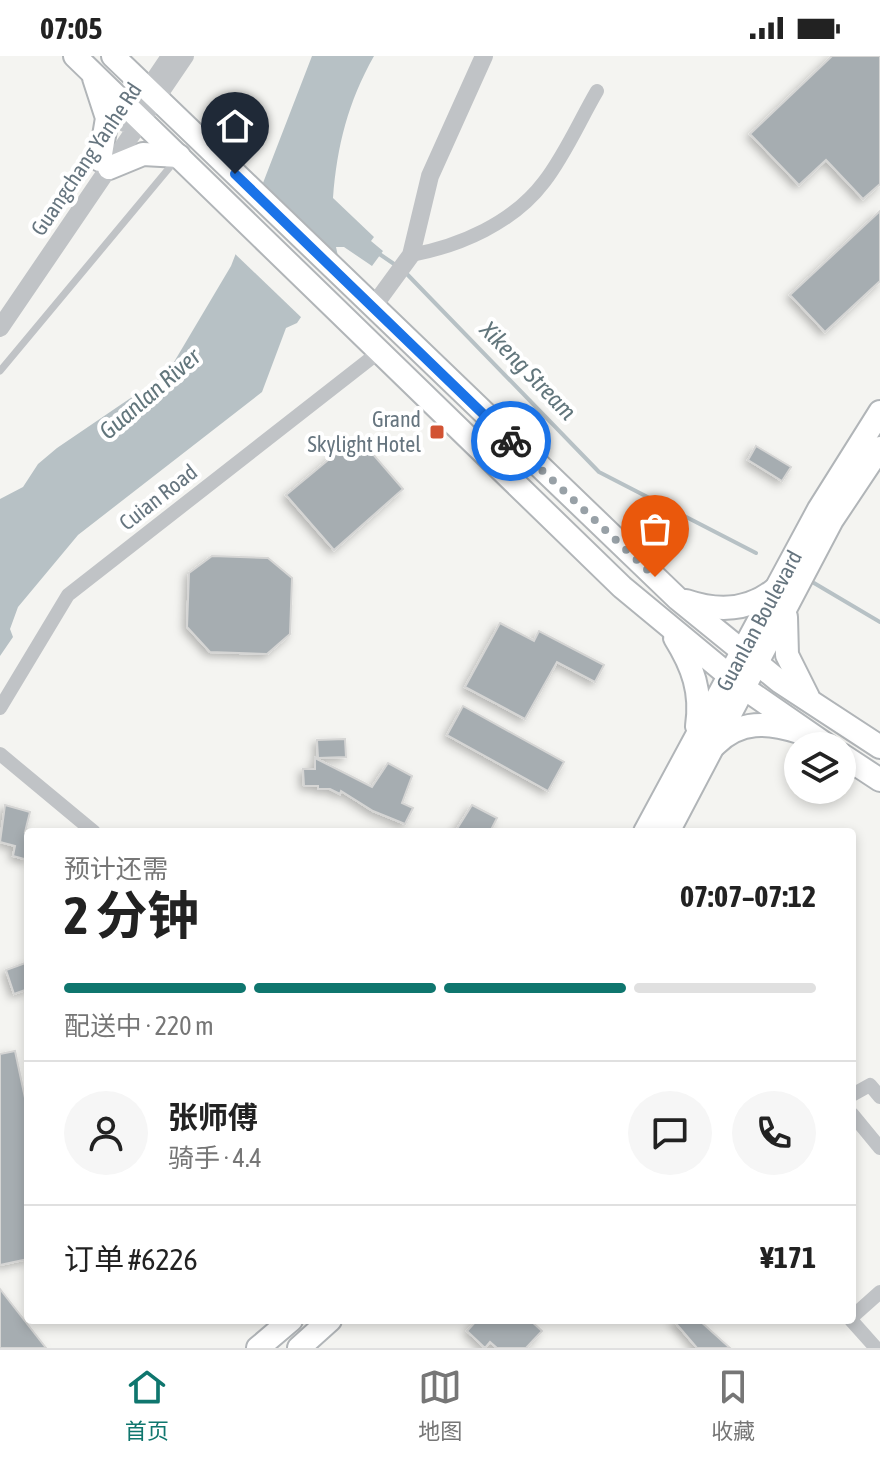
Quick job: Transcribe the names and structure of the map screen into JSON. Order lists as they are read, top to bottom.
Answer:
{
  "streets": {
    "main road": ["Guanlan Boulevard"],
    "street": ["Guangchang Yanhe Rd", "Cuian Road"]
  },
  "water": ["Xikeng Stream", "Guanlan River"],
  "places": {
    "transit": ["Grand Skylight Hotel"]
  },
  "page": {
    "status": "07:05",
    "heading": ["2 分钟", "预计还需", "07:07–07:12"],
    "panel": [
      "张师傅",
      "骑手 · 4.4",
      "订单 #6226",
      "¥171"
    ],
    "bar": "配送中 · 220 m",
    "tabs": ["首页", "地图", "收藏"]
  }
}
